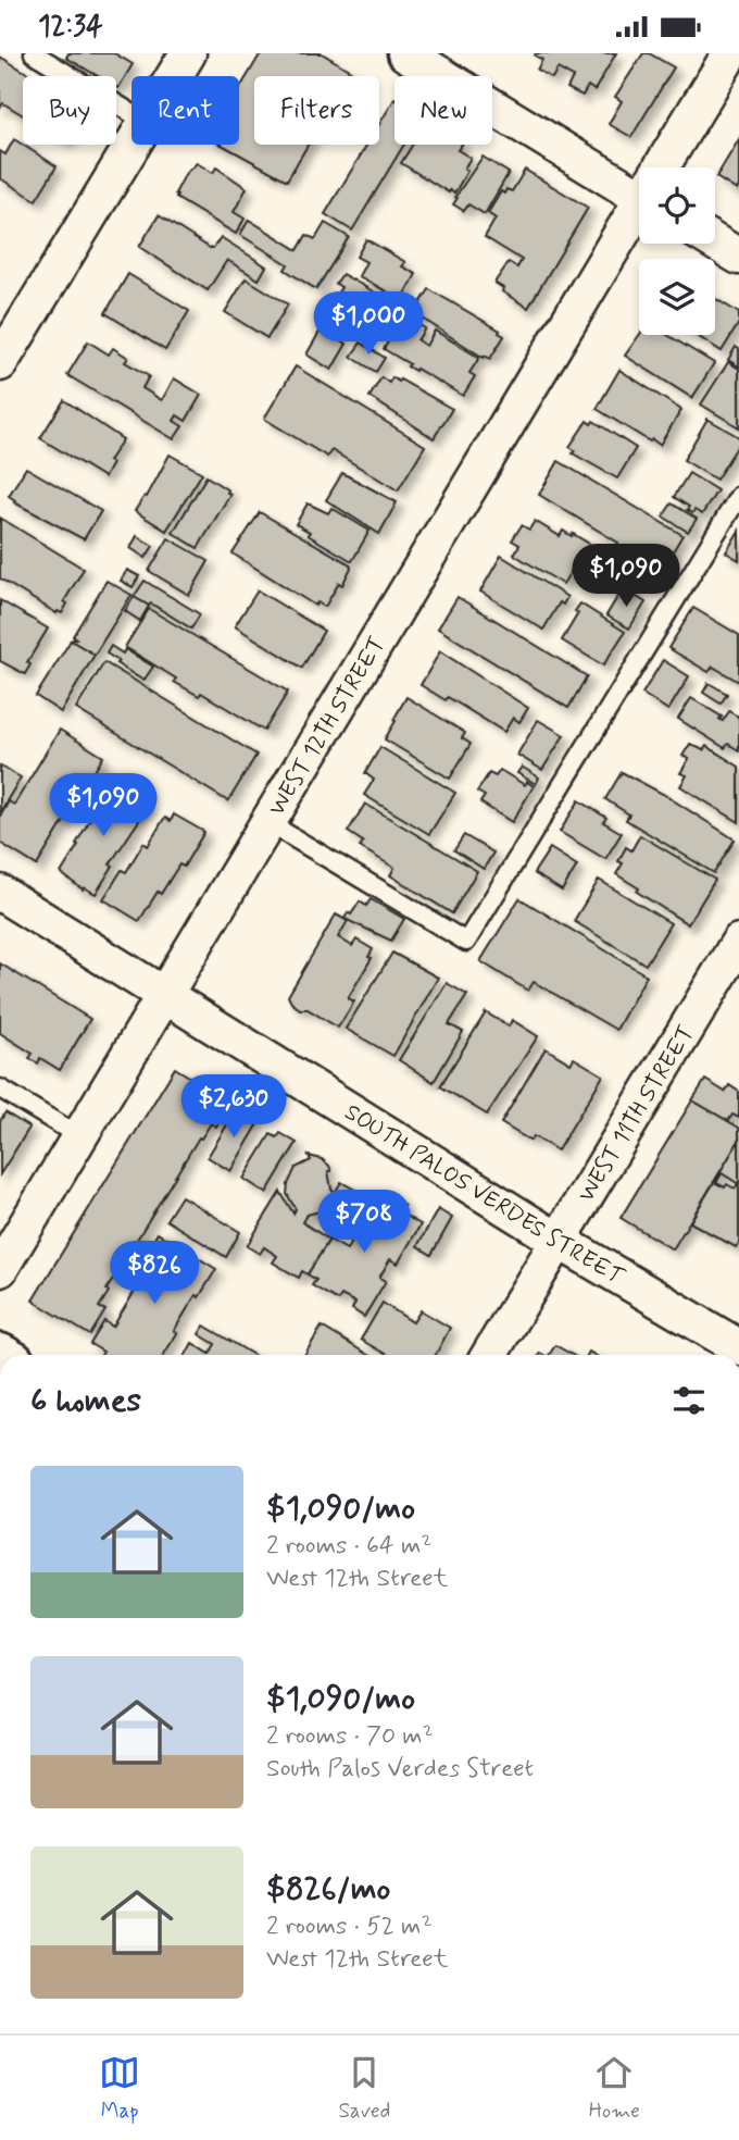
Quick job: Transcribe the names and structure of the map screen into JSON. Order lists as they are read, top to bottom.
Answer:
{
  "streets": {
    "street": ["WEST 12TH STREET", "WEST 11TH STREET", "SOUTH PALOS VERDES STREET"]
  },
  "crossings": [
    ["WEST 12TH STREET", "SOUTH PALOS VERDES STREET"],
    ["WEST 11TH STREET", "SOUTH PALOS VERDES STREET"]
  ],
  "page": {
    "status": "12:34",
    "chip": [
      "Buy",
      "Rent",
      "Filters",
      "New"
    ],
    "price": [
      "$1,000",
      "$1,090",
      "$1,090",
      "$2,630",
      "$708",
      "$826"
    ],
    "heading": "6 homes",
    "list": [
      {
        "name": "$1,090/mo",
        "note": "2 rooms · 64 m² · West 12th Street"
      },
      {
        "name": "$1,090/mo",
        "note": "2 rooms · 70 m² · South Palos Verdes Street"
      },
      {
        "name": "$826/mo",
        "note": "2 rooms · 52 m² · West 12th Street"
      }
    ],
    "tabs": ["Map", "Saved", "Home"]
  }
}
